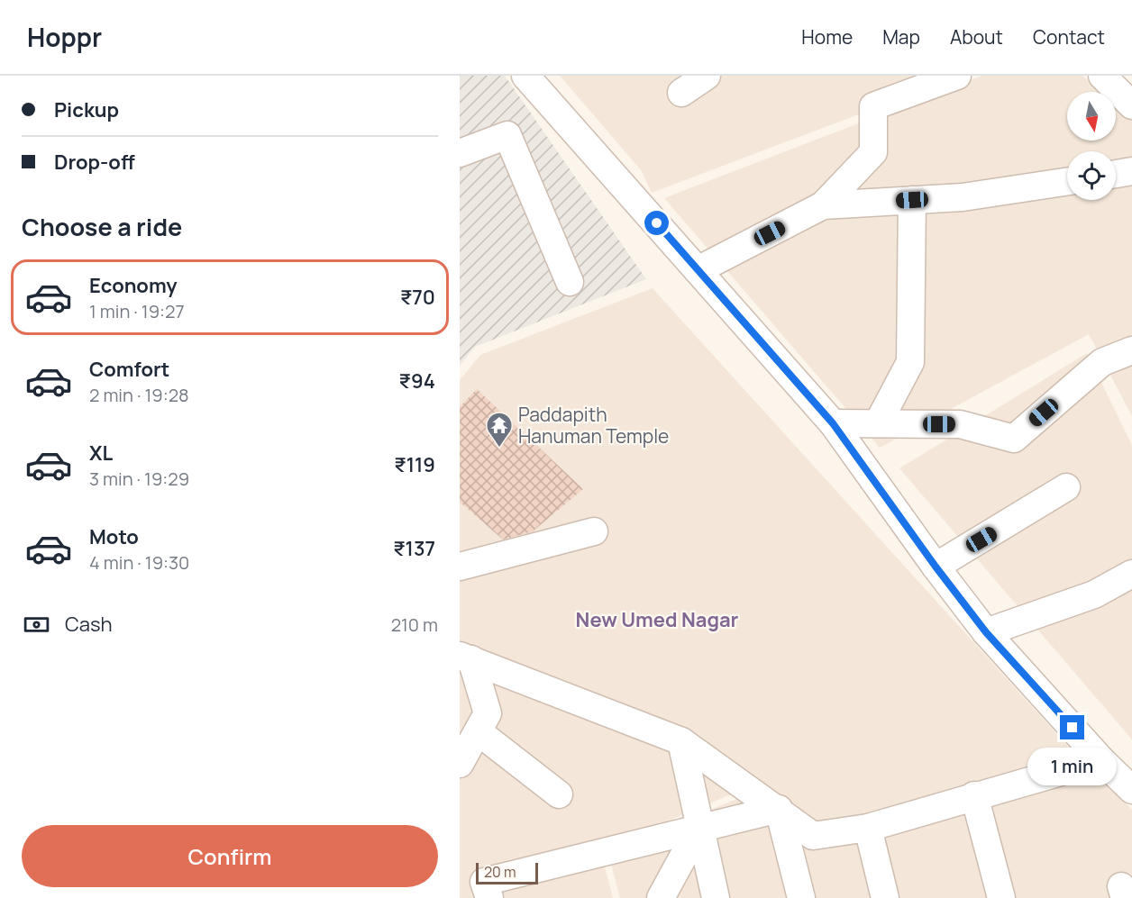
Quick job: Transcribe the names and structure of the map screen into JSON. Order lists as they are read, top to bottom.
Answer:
{
  "districts": ["New Umed Nagar"],
  "places": {
    "temple": ["Paddapith Hanuman Temple"]
  },
  "scale_bar": "20 m",
  "north": "bottom",
  "page": {
    "header": "Hoppr",
    "nav": [
      "Home",
      "Map",
      "About",
      "Contact"
    ],
    "banner": ["Pickup", "Drop-off"],
    "heading": "Choose a ride",
    "list": [
      {
        "name": "Economy",
        "note": "1 min · 19:27",
        "value": "₹70"
      },
      {
        "name": "Comfort",
        "note": "2 min · 19:28",
        "value": "₹94"
      },
      {
        "name": "XL",
        "note": "3 min · 19:29",
        "value": "₹119"
      },
      {
        "name": "Moto",
        "note": "4 min · 19:30",
        "value": "₹137"
      }
    ],
    "pay": ["Cash", "210 m"],
    "bubble": "1 min",
    "buttons": "Confirm",
    "scale": "20 m"
  }
}
